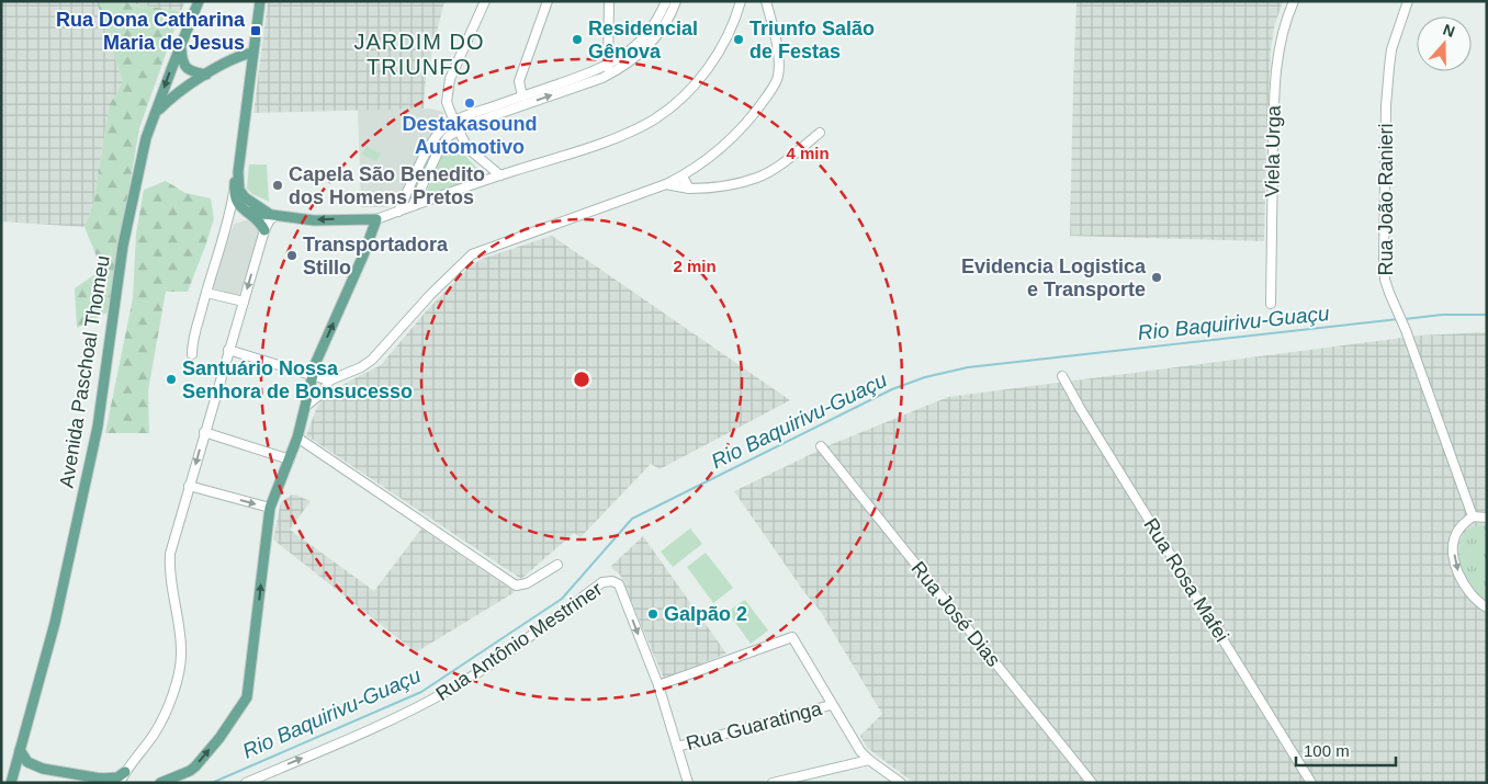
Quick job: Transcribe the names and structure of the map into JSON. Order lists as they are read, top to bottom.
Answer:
{
  "streets": {
    "main road": ["Avenida Paschoal Thomeu"],
    "street": [
      "Viela Urga",
      "Rua João Ranieri",
      "Rua Rosa Mafei",
      "Rua José Dias",
      "Rua Antônio Mestriner",
      "Rua Guaratinga"
    ]
  },
  "districts": ["JARDIM DO TRIUNFO"],
  "water": ["Rio Baquirivu-Guaçu"],
  "places": {
    "transit": ["Rua Dona Catharina Maria de Jesus"],
    "other": [
      "Residencial Gênova",
      "Triunfo Salão de Festas",
      "Destakasound Automotivo",
      "Capela São Benedito dos Homens Pretos",
      "Transportadora Stillo",
      "Evidencia Logistica e Transporte",
      "Santuário Nossa Senhora de Bonsucesso",
      "Galpão 2"
    ]
  },
  "scale_bar": "100 m",
  "north": "top",
  "rings": ["4 min", "2 min"]
}
